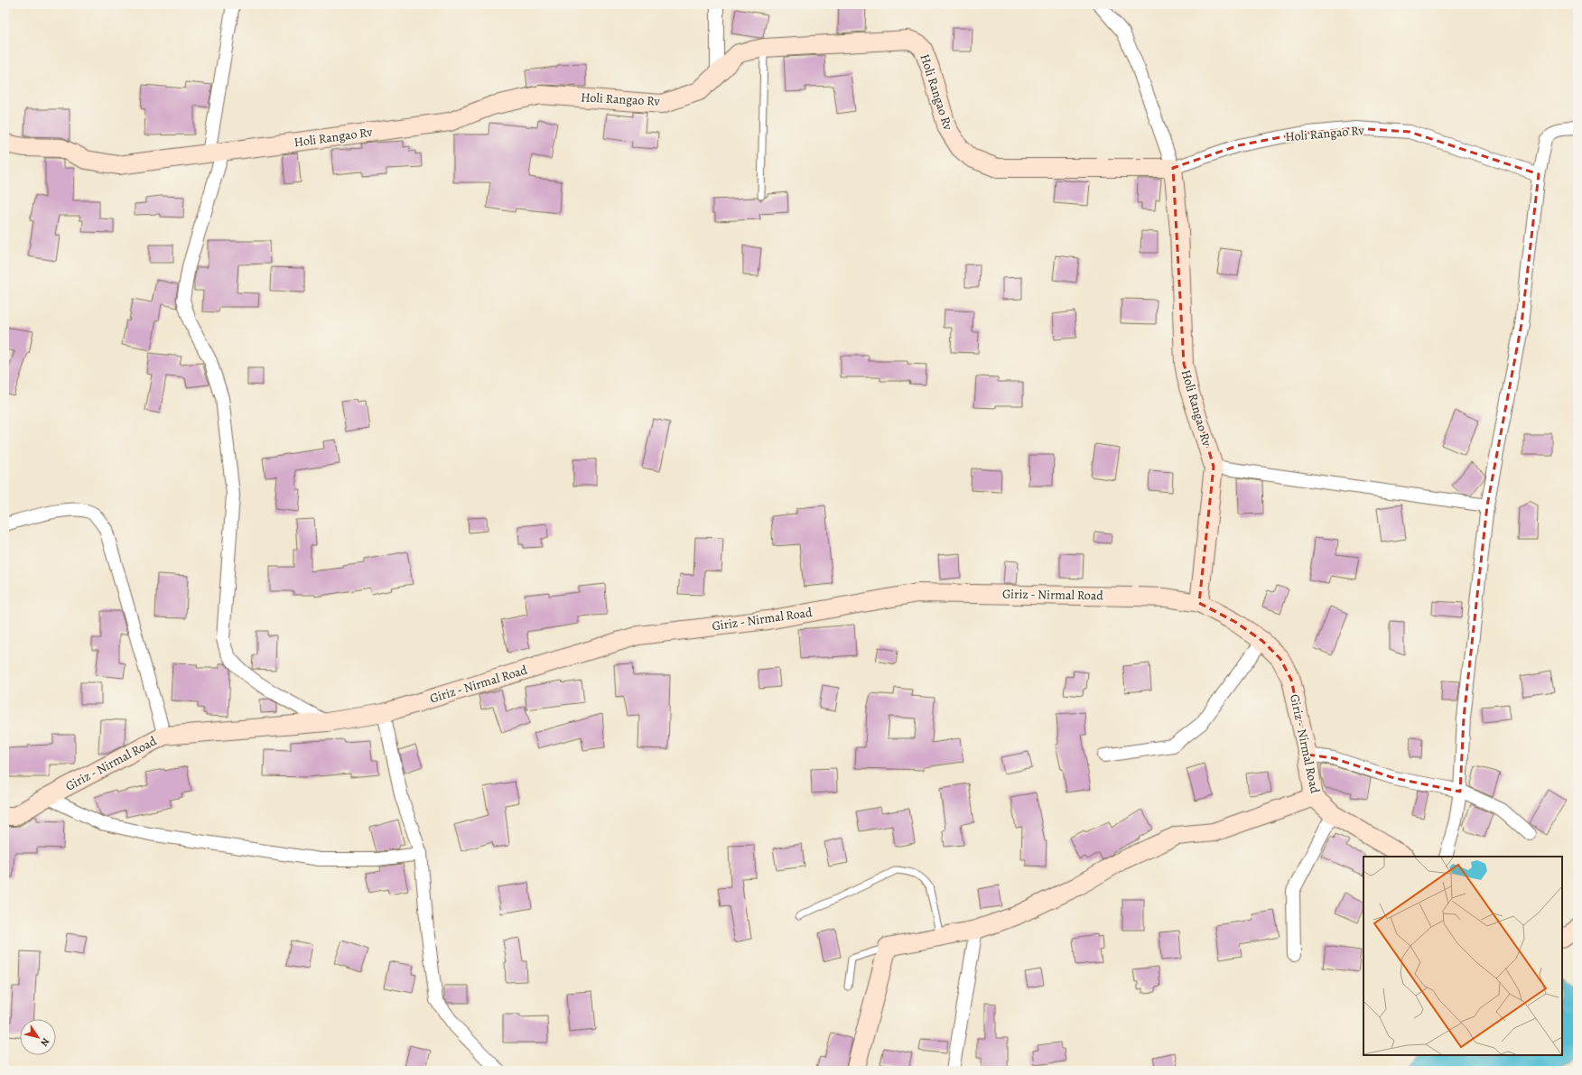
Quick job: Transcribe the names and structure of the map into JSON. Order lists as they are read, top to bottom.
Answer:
{
  "streets": {
    "street": ["Holi Rangao Rv", "Giriz - Nirmal Road"]
  },
  "crossings": [
    ["Holi Rangao Rv", "Giriz - Nirmal Road"]
  ],
  "north": "bottom right"
}
